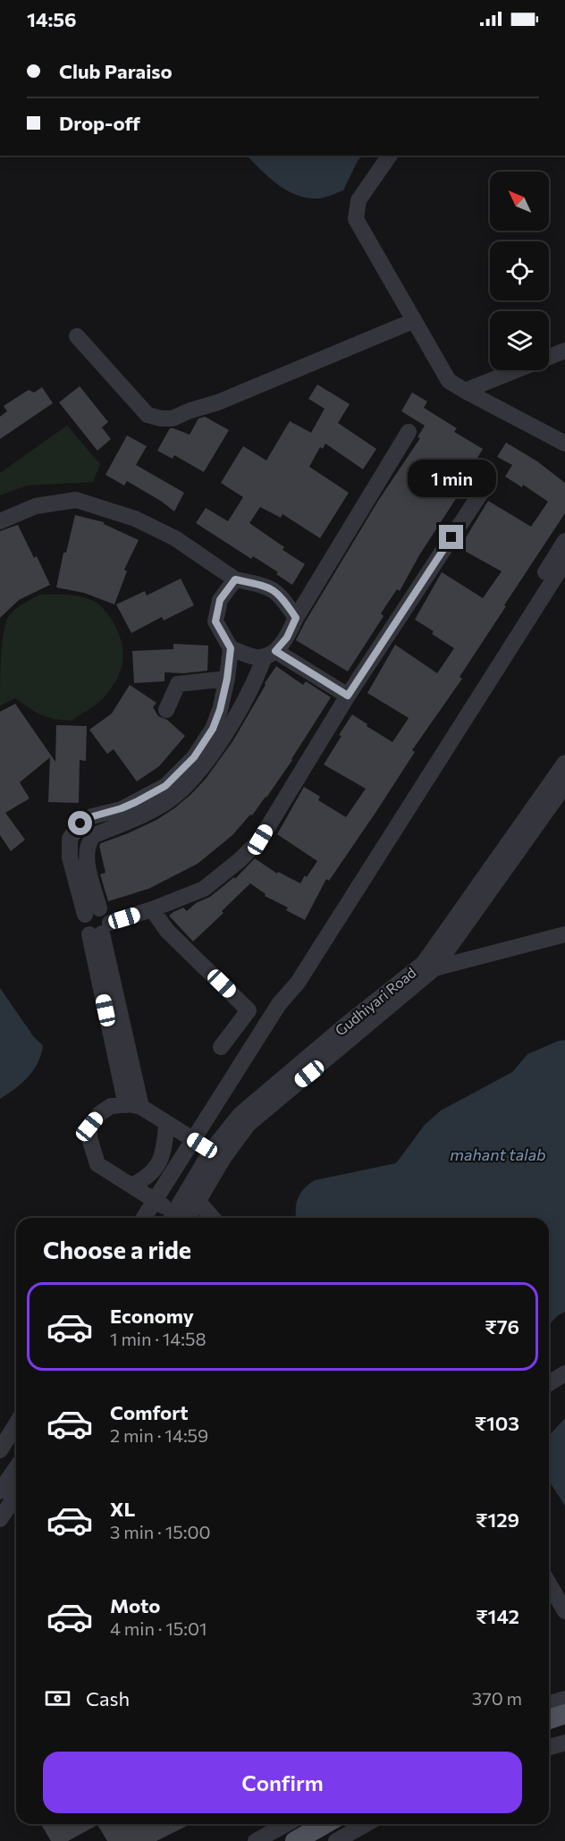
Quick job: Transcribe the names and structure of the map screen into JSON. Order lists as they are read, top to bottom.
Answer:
{
  "streets": {
    "street": ["Gudhiyari Road"]
  },
  "water": ["mahant talab"],
  "north": "top left",
  "page": {
    "status": "14:56",
    "banner": ["Club Paraiso", "Drop-off"],
    "bubble": "1 min",
    "heading": "Choose a ride",
    "list": [
      {
        "name": "Economy",
        "note": "1 min · 14:58",
        "value": "₹76"
      },
      {
        "name": "Comfort",
        "note": "2 min · 14:59",
        "value": "₹103"
      },
      {
        "name": "XL",
        "note": "3 min · 15:00",
        "value": "₹129"
      },
      {
        "name": "Moto",
        "note": "4 min · 15:01",
        "value": "₹142"
      }
    ],
    "pay": ["Cash", "370 m"],
    "buttons": "Confirm"
  }
}
